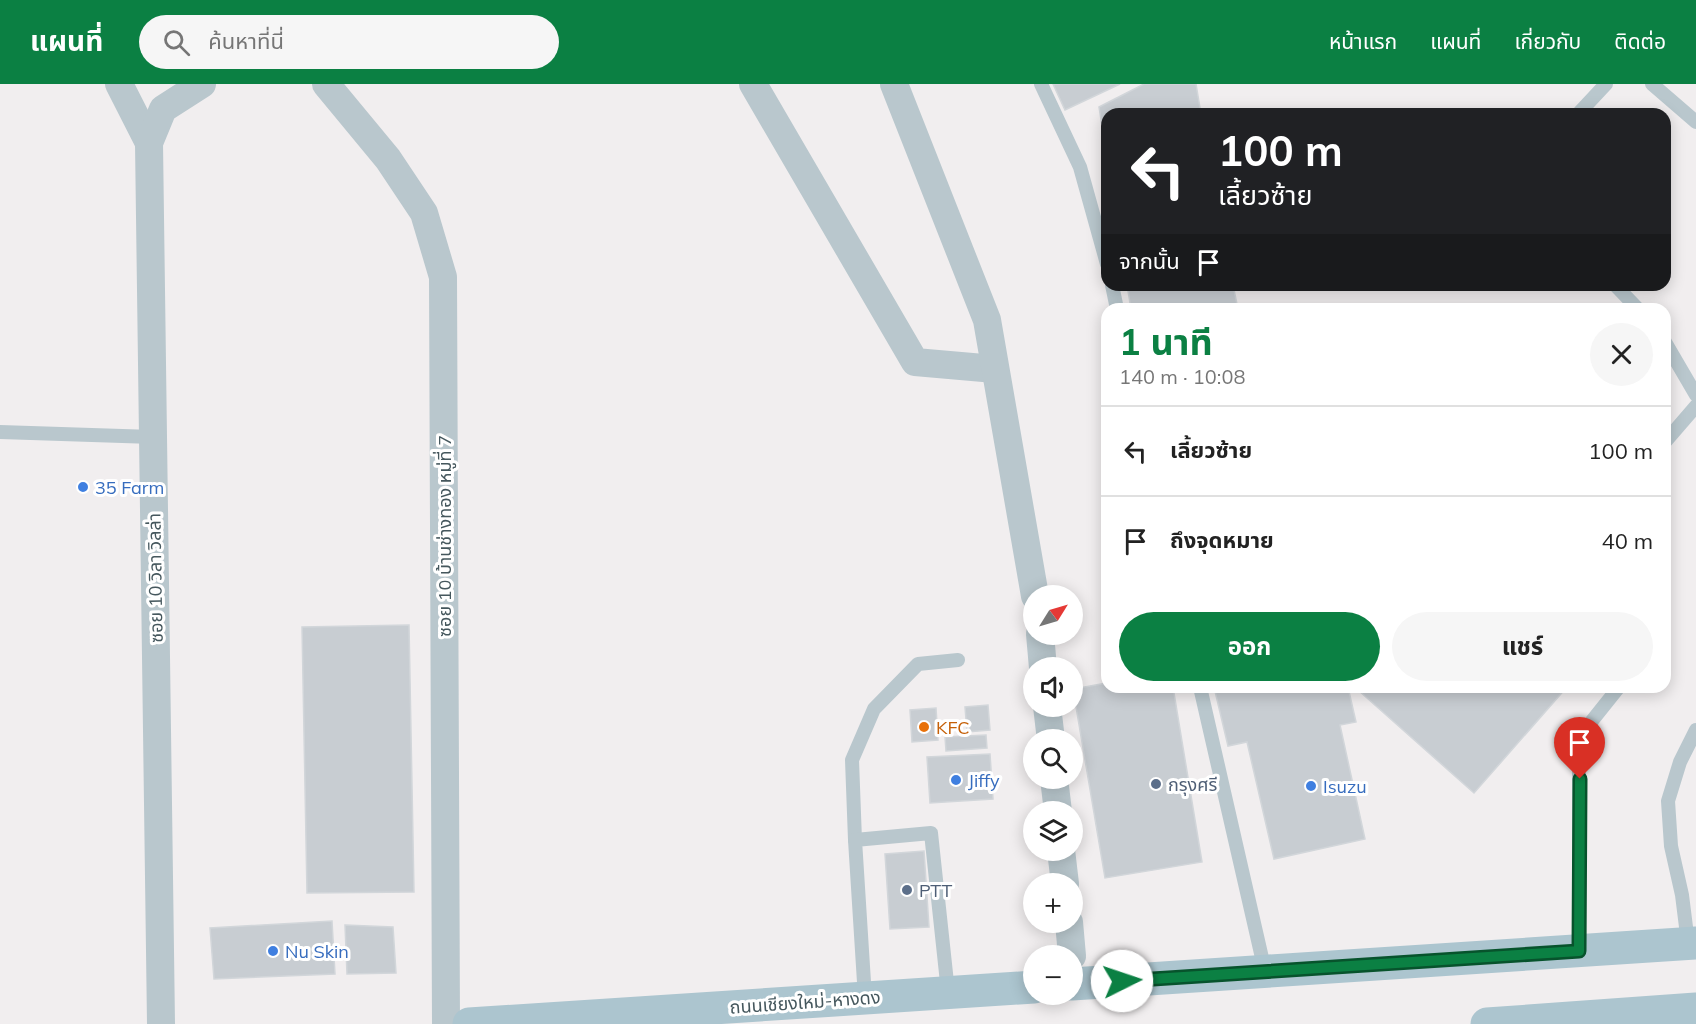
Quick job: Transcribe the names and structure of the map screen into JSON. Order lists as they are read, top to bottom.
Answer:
{
  "streets": {
    "main road": ["ถนนเชียงใหม่-หางดง"],
    "street": ["ซอย 10 บ้านช่างทอง หมู่ที่ 7", "ซอย 10 วิลา วิลล่า"]
  },
  "places": [
    "35 Farm",
    "KFC",
    "Jiffy",
    "กรุงศรี",
    "Isuzu",
    "PTT",
    "Nu Skin"
  ],
  "north": "top right",
  "page": {
    "header": "แผนที่",
    "search": "ค้นหาที่นี่",
    "nav": [
      "หน้าแรก",
      "แผนที่",
      "เกี่ยวกับ",
      "ติดต่อ"
    ],
    "turn": ["100 m", "เลี้ยวซ้าย"],
    "then": "จากนั้น",
    "heading": ["1 นาที", "140 m · 10:08"],
    "list": [
      {
        "name": "เลี้ยวซ้าย",
        "value": "100 m"
      },
      {
        "name": "ถึงจุดหมาย",
        "value": "40 m"
      }
    ],
    "map_buttons": ["+", "−"],
    "buttons": ["ออก", "แชร์"]
  }
}
